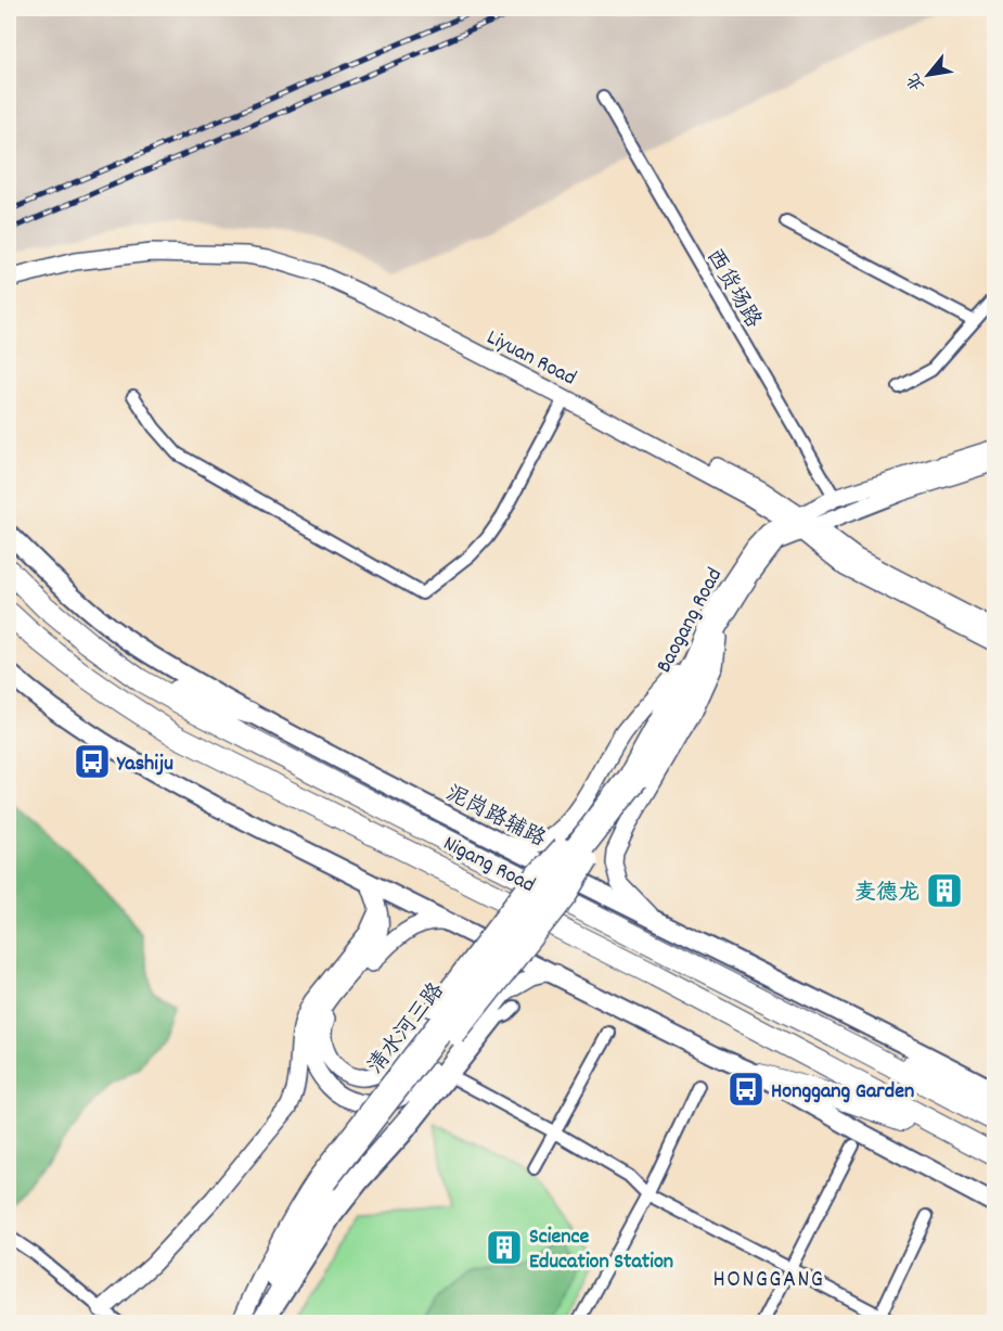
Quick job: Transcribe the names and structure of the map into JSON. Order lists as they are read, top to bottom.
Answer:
{
  "streets": {
    "highway": ["Nigang Road"],
    "main road": ["泥岗路辅路"],
    "street": [
      "西货场路",
      "Liyuan Road",
      "Baogang Road",
      "清水河三路"
    ]
  },
  "crossings": [
    ["西货场路", "Baogang Road"],
    ["Liyuan Road", "Baogang Road"],
    ["Baogang Road", "清水河三路"]
  ],
  "districts": ["HONGGANG"],
  "places": {
    "bus stop": ["Yashiju", "Honggang Garden"],
    "building": ["麦德龙", "Science Education Station"]
  },
  "north": "bottom left"
}
